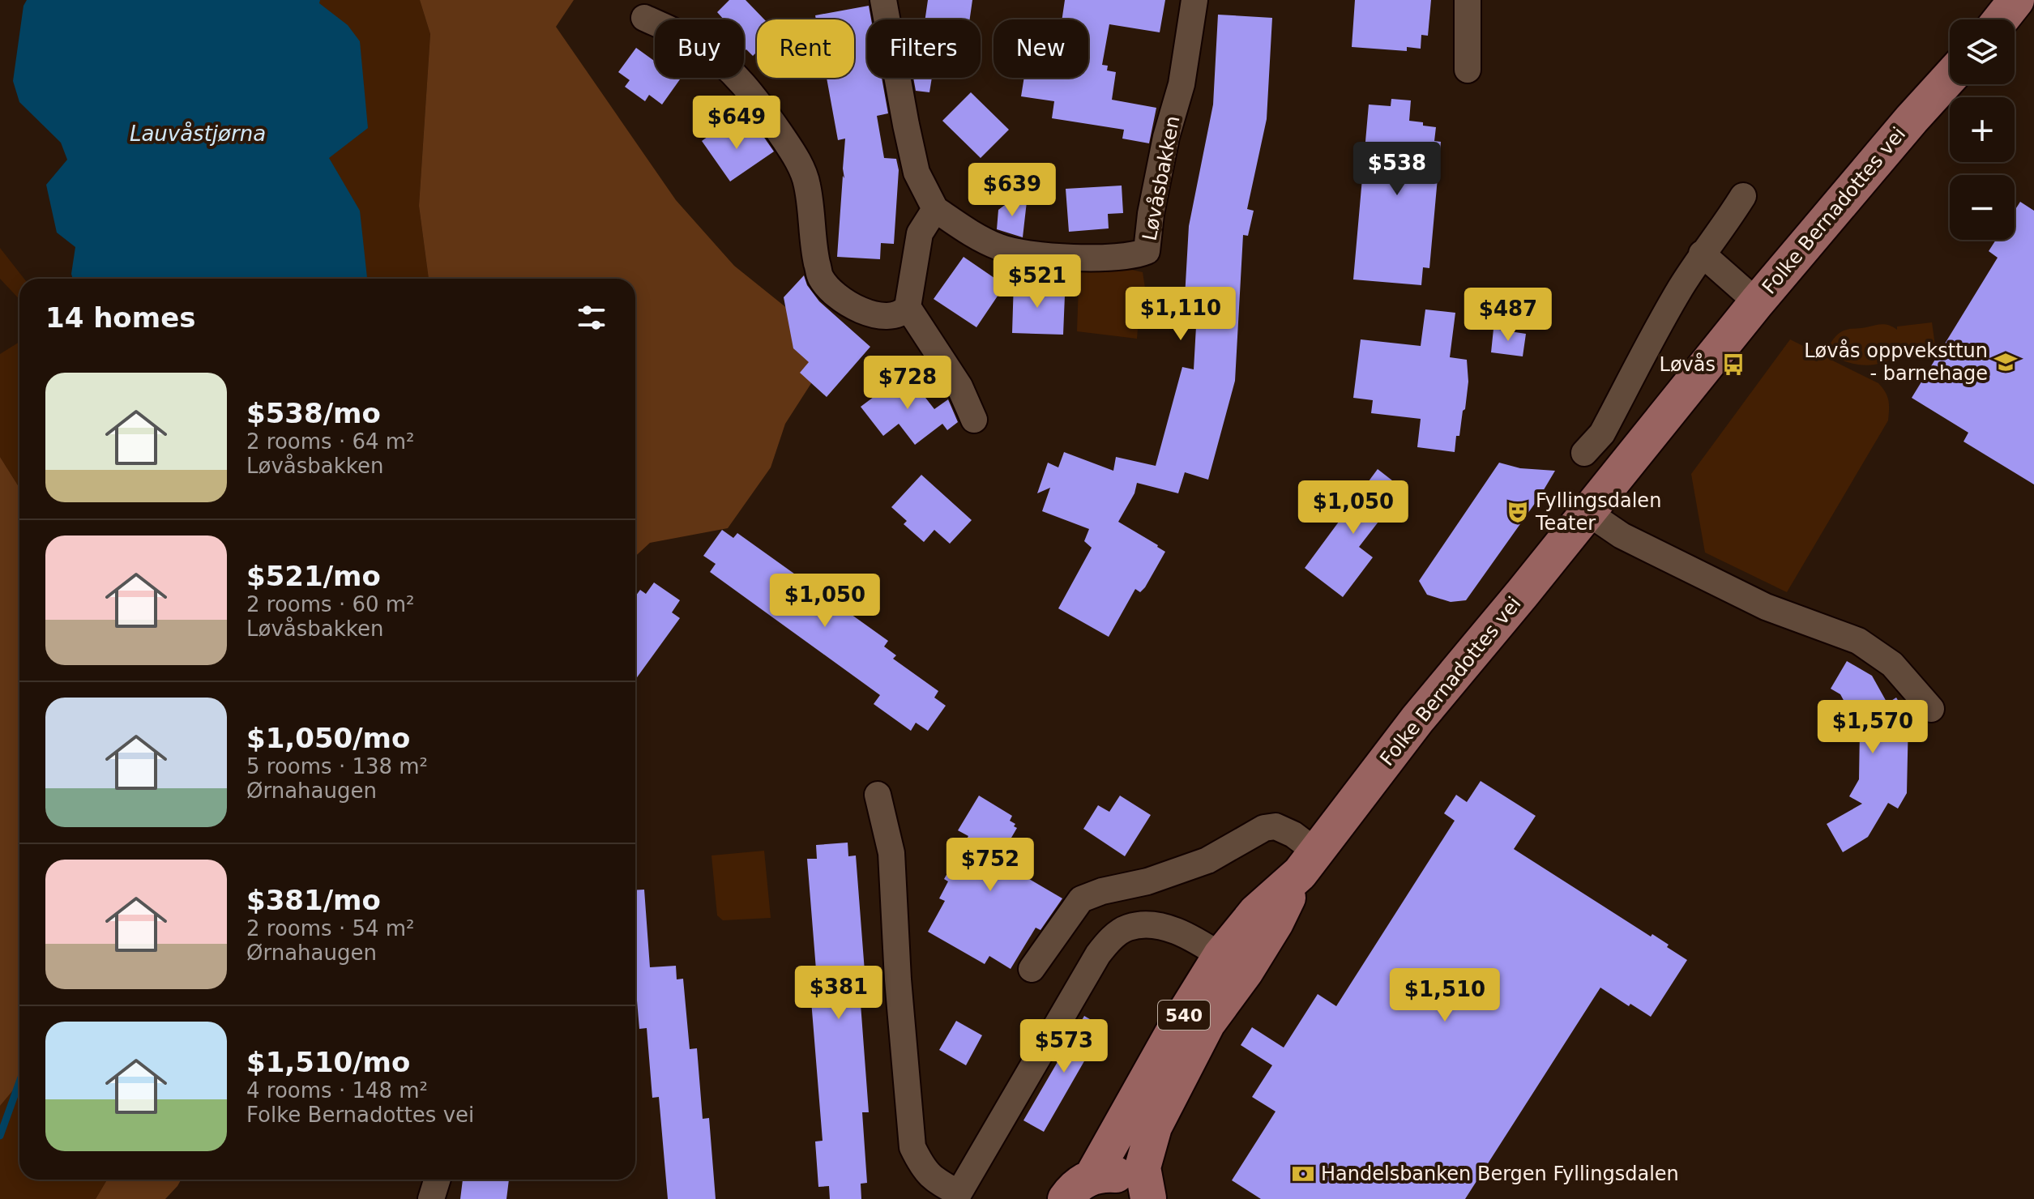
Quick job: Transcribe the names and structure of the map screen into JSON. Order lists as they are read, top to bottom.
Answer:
{
  "streets": {
    "main road": ["Folke Bernadottes vei", "540"],
    "street": ["Løvåsbakken"]
  },
  "crossings": [
    ["Folke Bernadottes vei", "540"]
  ],
  "water": ["Lauvåstjørna"],
  "places": {
    "school or university": ["Løvås oppveksttun - barnehage"],
    "bus stop": ["Løvås"],
    "theatre": ["Fyllingsdalen Teater"],
    "bank": ["Handelsbanken Bergen Fyllingsdalen"]
  },
  "page": {
    "map_buttons": ["+", "−"],
    "chip": [
      "Buy",
      "Rent",
      "Filters",
      "New"
    ],
    "price": [
      "$649",
      "$538",
      "$639",
      "$521",
      "$1,110",
      "$487",
      "$728",
      "$1,050",
      "$1,050",
      "$1,570",
      "$752",
      "$381",
      "$1,510",
      "$573"
    ],
    "heading": "14 homes",
    "list": [
      {
        "name": "$538/mo",
        "note": "2 rooms · 64 m² · Løvåsbakken"
      },
      {
        "name": "$521/mo",
        "note": "2 rooms · 60 m² · Løvåsbakken"
      },
      {
        "name": "$1,050/mo",
        "note": "5 rooms · 138 m² · Ørnahaugen"
      },
      {
        "name": "$381/mo",
        "note": "2 rooms · 54 m² · Ørnahaugen"
      },
      {
        "name": "$1,510/mo",
        "note": "4 rooms · 148 m² · Folke Bernadottes vei"
      }
    ]
  }
}
